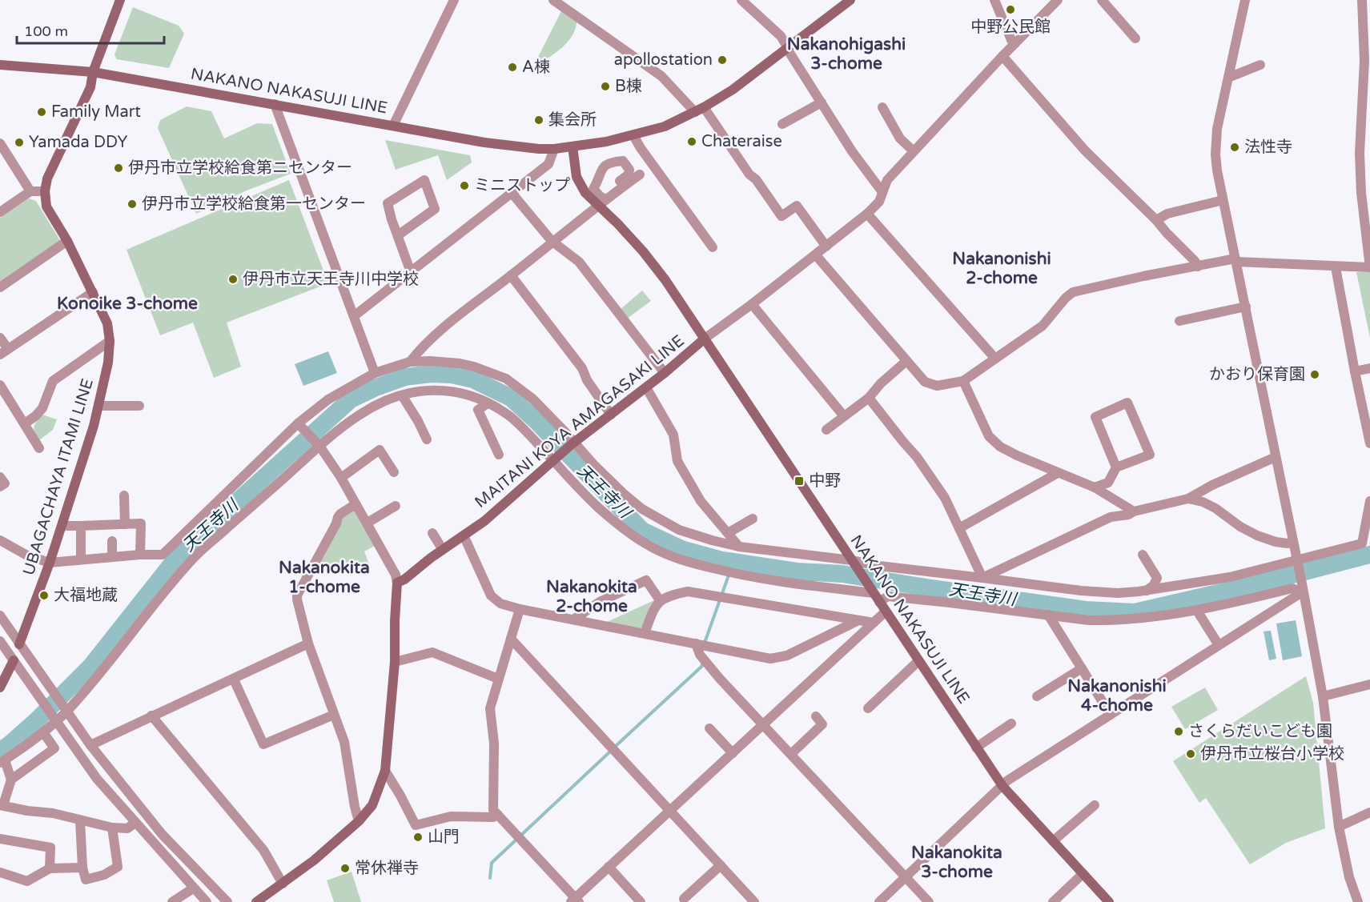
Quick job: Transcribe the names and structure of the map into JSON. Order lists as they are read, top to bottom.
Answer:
{
  "streets": {
    "main road": ["NAKANO NAKASUJI LINE", "MAITANI KOYA AMAGASAKI LINE", "UBAGACHAYA ITAMI LINE"]
  },
  "crossings": [
    ["NAKANO NAKASUJI LINE", "MAITANI KOYA AMAGASAKI LINE"]
  ],
  "districts": [
    "Nakanohigashi 3-chome",
    "Nakanonishi 2-chome",
    "Konoike 3-chome",
    "Nakanokita 1-chome",
    "Nakanokita 2-chome",
    "Nakanonishi 4-chome",
    "Nakanokita 3-chome"
  ],
  "water": ["天王寺川"],
  "places": {
    "other": [
      "中野公民館",
      "apollostation",
      "A棟",
      "B棟",
      "Family Mart",
      "集会所",
      "Chateraise",
      "Yamada DDY",
      "法性寺",
      "伊丹市立学校給食第ニセンター",
      "ミニストップ",
      "伊丹市立学校給食第一センター",
      "伊丹市立天王寺川中学校",
      "かおり保育園",
      "大福地蔵",
      "さくらだいこども園",
      "伊丹市立桜台小学校",
      "山門",
      "常休禅寺"
    ],
    "transit": ["中野"]
  },
  "scale_bar": "100 m"
}
